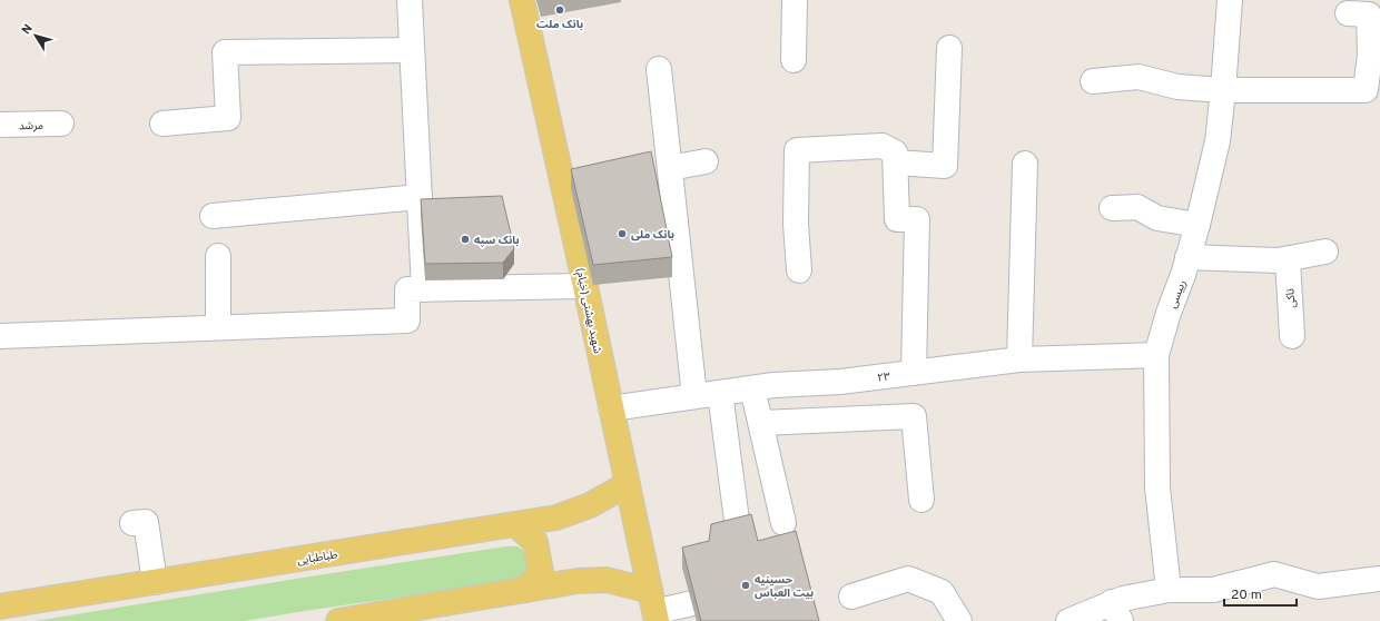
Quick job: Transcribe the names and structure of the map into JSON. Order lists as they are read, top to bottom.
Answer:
{
  "streets": {
    "main road": ["شهید بهشتی (خیام)", "طباطبایی"],
    "street": [
      "مرشد",
      "رییسی",
      "تاکی",
      "۲۳"
    ]
  },
  "crossings": [
    ["رییسی", "۲۳"],
    ["شهید بهشتی (خیام)", "۲۳"],
    ["شهید بهشتی (خیام)", "طباطبایی"]
  ],
  "places": [
    "بانک ملت",
    "بانک ملی",
    "بانک سپه",
    "حسینیه بیت العباس"
  ],
  "scale_bar": "20 m",
  "north": "top left"
}
